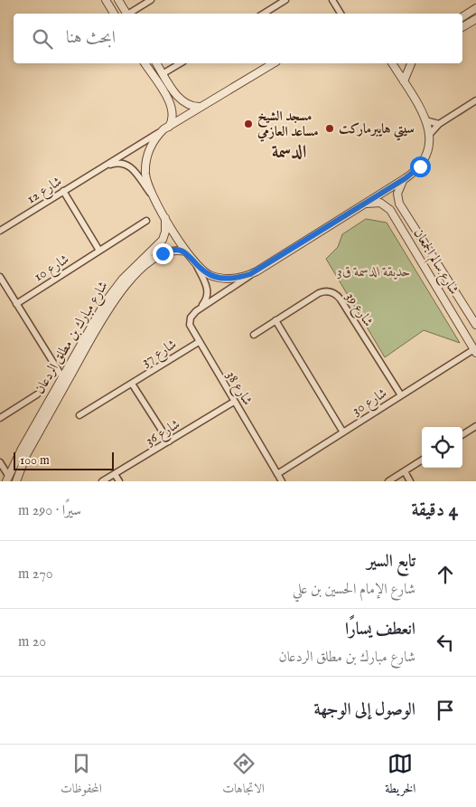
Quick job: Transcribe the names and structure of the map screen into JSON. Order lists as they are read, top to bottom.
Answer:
{
  "streets": {
    "street": [
      "شارع 12",
      "شارع سالم الجمعان",
      "شارع 10",
      "شارع 39",
      "شارع مبارك بن مطلق الردعان",
      "شارع 37",
      "شارع 38",
      "شارع 30",
      "شارع 36"
    ]
  },
  "crossings": [
    ["شارع سالم الجمعان", "شارع 30"],
    ["شارع 39", "شارع 30"],
    ["شارع 37", "شارع 38"],
    ["شارع 38", "شارع 30"],
    ["شارع 38", "شارع 36"]
  ],
  "districts": ["الدسمة"],
  "parks": ["حديقة الدسمة ق3"],
  "places": ["مسجد الشيخ مساعد العازمي", "سيتي هايبرماركت"],
  "scale_bar": "100 m",
  "page": {
    "search": "ابحث هنا",
    "scale": "100 m",
    "heading": ["4 دقيقة", "سيرًا · 290 m"],
    "list": [
      ["تابع السير", "شارع الإمام الحسين بن علي", "270 m"],
      ["انعطف يسارًا", "شارع مبارك بن مطلق الردعان", "20 m"],
      "الوصول إلى الوجهة"
    ],
    "nav": ["الخريطة", "الاتجاهات", "المحفوظات"]
  }
}
